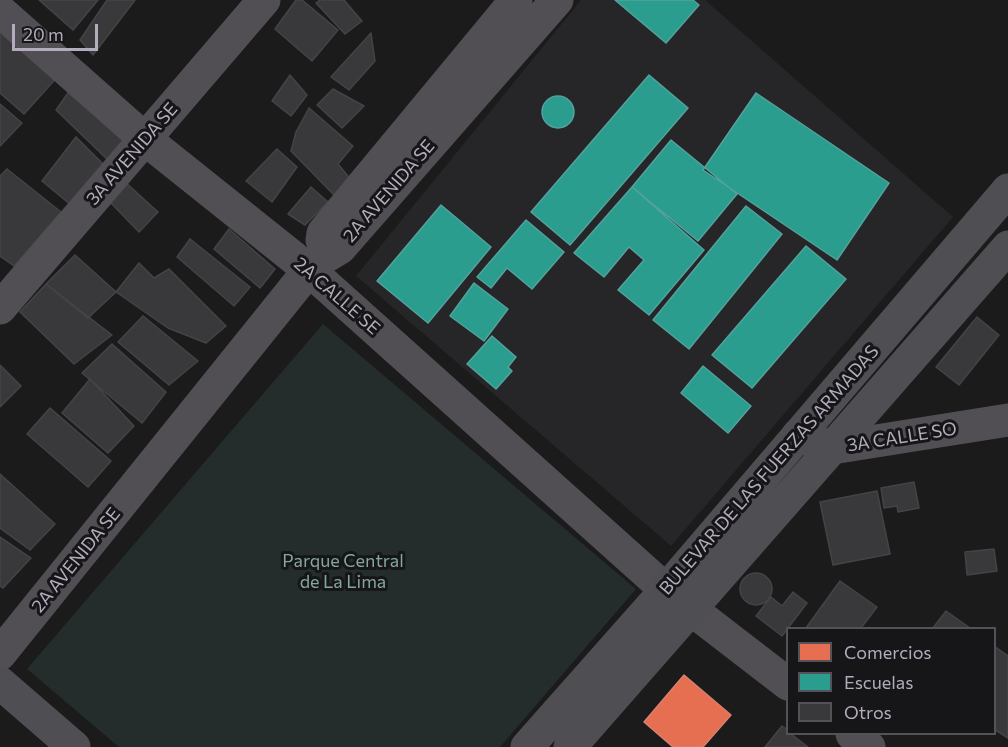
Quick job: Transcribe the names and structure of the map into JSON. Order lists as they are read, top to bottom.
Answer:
{
  "streets": {
    "street": [
      "3A AVENIDA SE",
      "2A AVENIDA SE",
      "2A CALLE SE",
      "3A CALLE SO",
      "BULEVAR DE LAS FUERZAS ARMADAS"
    ]
  },
  "crossings": [
    ["3A AVENIDA SE", "2A CALLE SE"],
    ["2A AVENIDA SE", "2A CALLE SE"],
    ["2A CALLE SE", "BULEVAR DE LAS FUERZAS ARMADAS"],
    ["3A CALLE SO", "BULEVAR DE LAS FUERZAS ARMADAS"]
  ],
  "parks": ["Parque Central de La Lima"],
  "legend": ["Comercios", "Escuelas", "Otros"],
  "scale_bar": "20 m"
}
